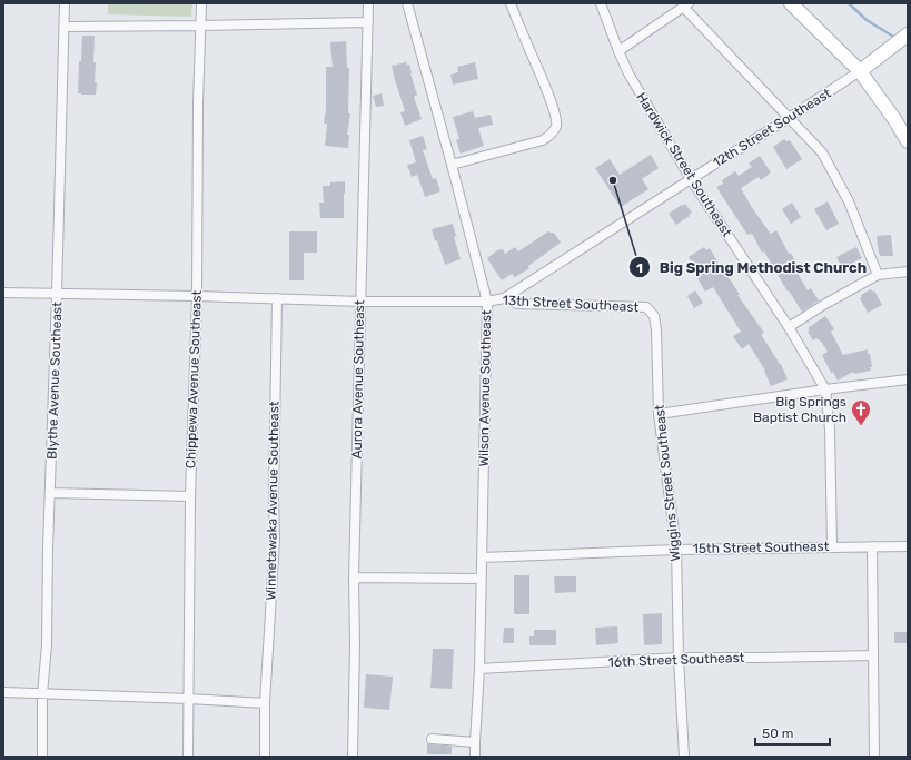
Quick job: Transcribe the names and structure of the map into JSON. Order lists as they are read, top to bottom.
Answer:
{
  "streets": {
    "street": [
      "12th Street Southeast",
      "Hardwick Street Southeast",
      "13th Street Southeast",
      "Chippewa Avenue Southeast",
      "Aurora Avenue Southeast",
      "Blythe Avenue Southeast",
      "Wilson Avenue Southeast",
      "Wiggins Street Southeast",
      "Winnetawaka Avenue Southeast",
      "15th Street Southeast",
      "16th Street Southeast"
    ]
  },
  "crossings": [
    ["12th Street Southeast", "Hardwick Street Southeast"],
    ["12th Street Southeast", "13th Street Southeast"],
    ["Hardwick Street Southeast", "15th Street Southeast"],
    ["13th Street Southeast", "Chippewa Avenue Southeast"],
    ["13th Street Southeast", "Aurora Avenue Southeast"],
    ["13th Street Southeast", "Blythe Avenue Southeast"],
    ["13th Street Southeast", "Wilson Avenue Southeast"],
    ["13th Street Southeast", "Wiggins Street Southeast"],
    ["13th Street Southeast", "Winnetawaka Avenue Southeast"],
    ["Wilson Avenue Southeast", "15th Street Southeast"],
    ["Wilson Avenue Southeast", "16th Street Southeast"],
    ["Wiggins Street Southeast", "15th Street Southeast"],
    ["Wiggins Street Southeast", "16th Street Southeast"]
  ],
  "places": {
    "other": ["Big Spring Methodist Church"],
    "church": ["Big Springs Baptist Church"]
  },
  "scale_bar": "50 m"
}
